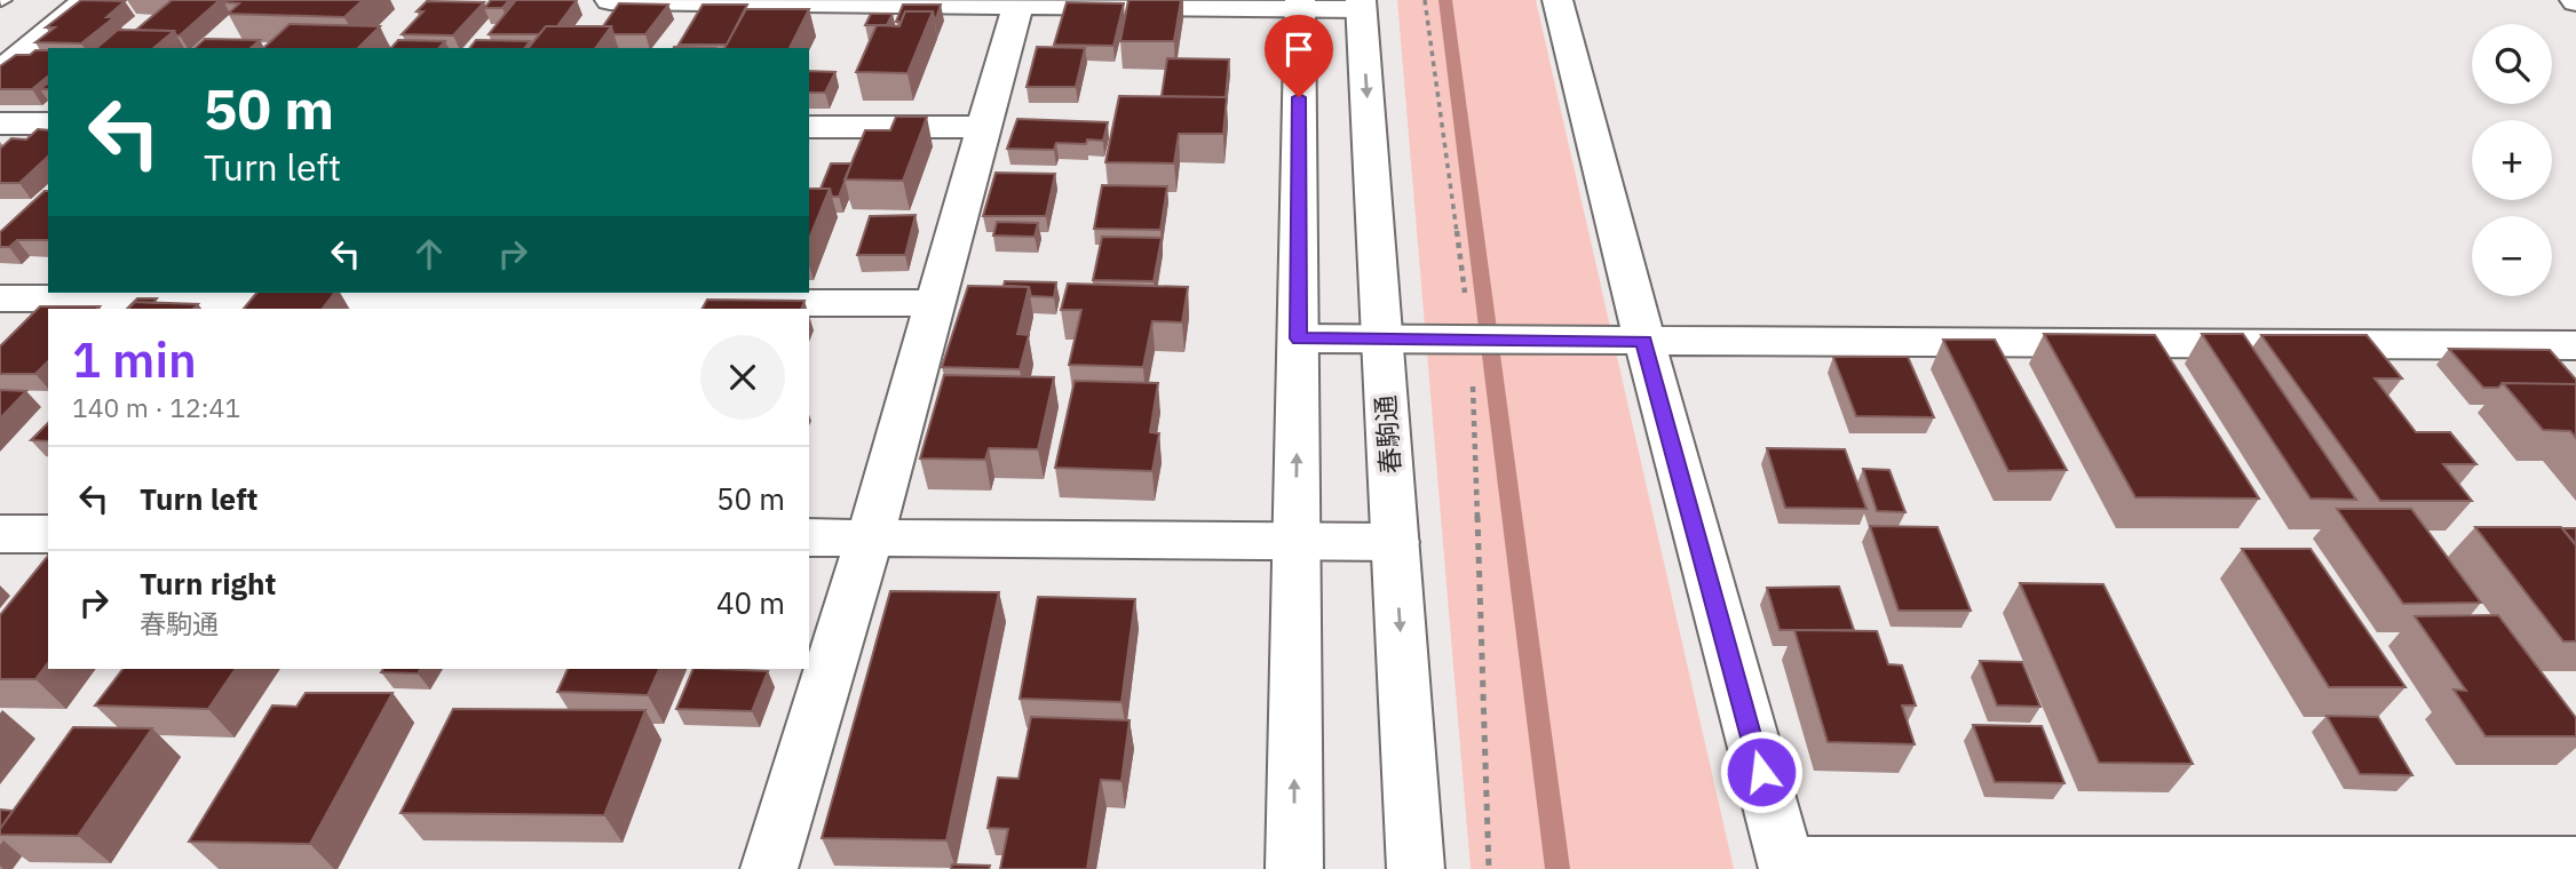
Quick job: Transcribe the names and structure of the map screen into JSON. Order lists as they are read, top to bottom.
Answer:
{
  "streets": {
    "street": ["春駒通"]
  },
  "page": {
    "map_buttons": ["+", "−"],
    "turn": ["50 m", "Turn left"],
    "heading": ["1 min", "140 m · 12:41"],
    "list": [
      {
        "name": "Turn left",
        "value": "50 m"
      },
      {
        "name": "Turn right",
        "note": "春駒通",
        "value": "40 m"
      }
    ]
  }
}
